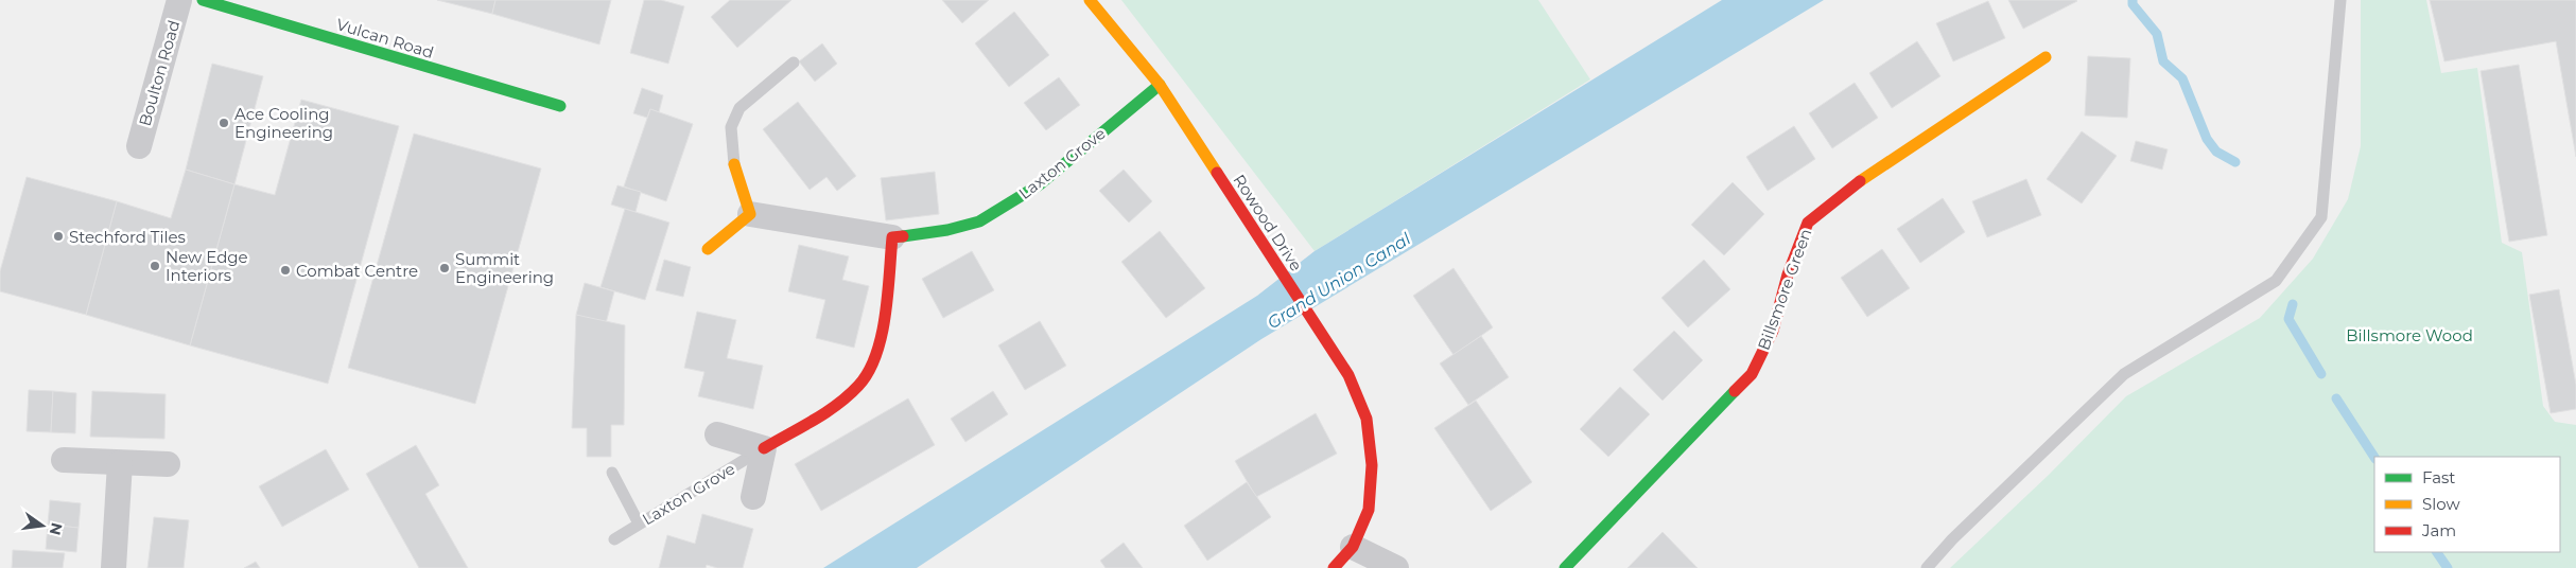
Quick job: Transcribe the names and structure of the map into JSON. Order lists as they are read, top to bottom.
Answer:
{
  "streets": {
    "street": [
      "Vulcan Road",
      "Boulton Road",
      "Laxton Grove",
      "Rowood Drive",
      "Billsmore Green"
    ]
  },
  "crossings": [
    ["Laxton Grove", "Rowood Drive"]
  ],
  "water": ["Grand Union Canal"],
  "parks": ["Billsmore Wood"],
  "places": [
    "Ace Cooling Engineering",
    "Stechford Tiles",
    "New Edge Interiors",
    "Summit Engineering",
    "Combat Centre"
  ],
  "legend": ["Fast", "Slow", "Jam"],
  "north": "right"
}
